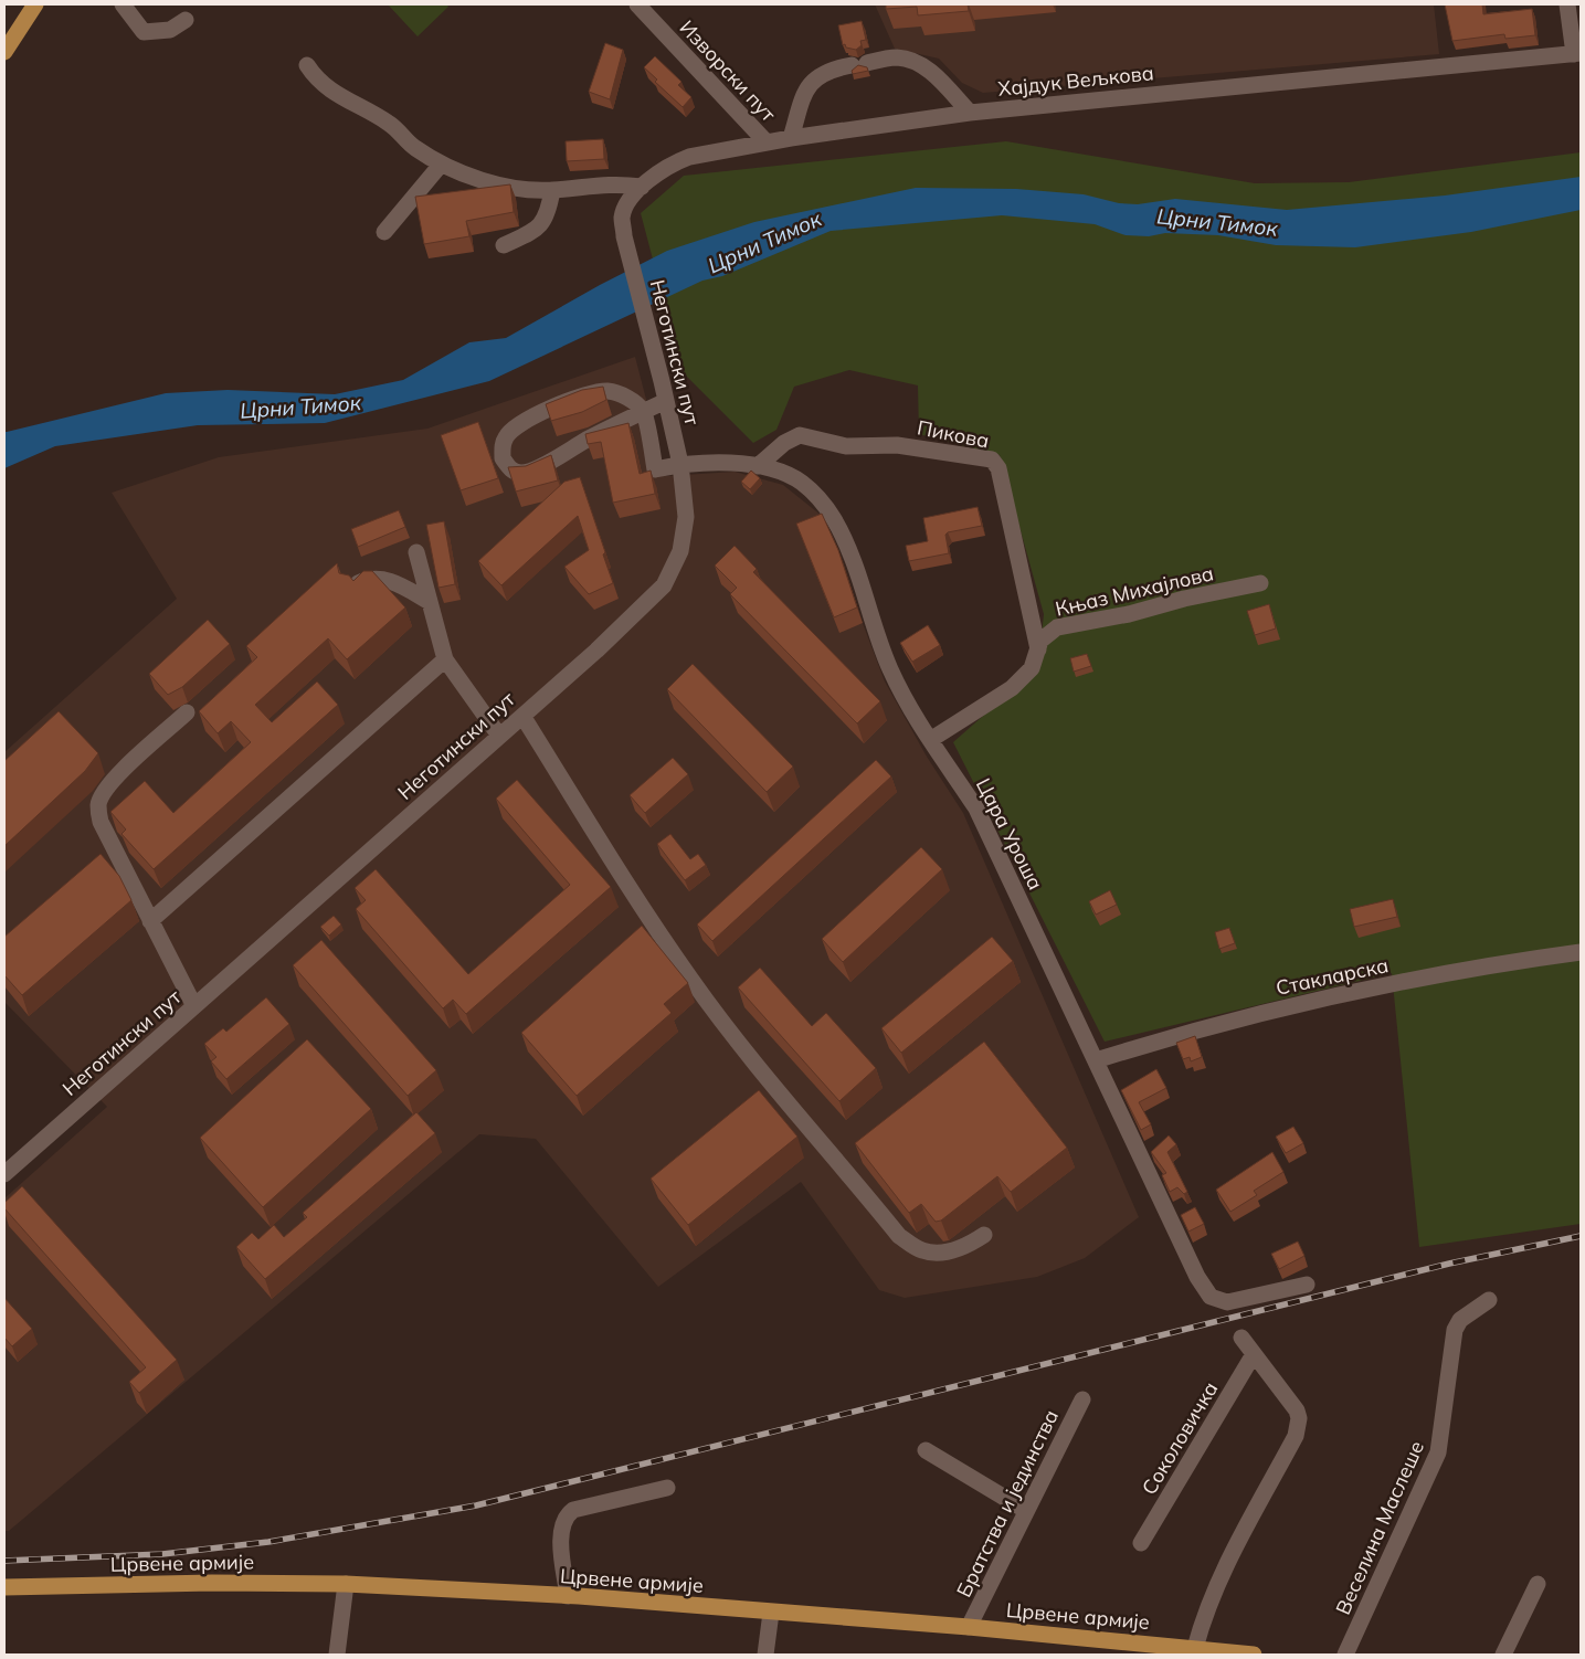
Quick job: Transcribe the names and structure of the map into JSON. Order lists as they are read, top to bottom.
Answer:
{
  "streets": {
    "main road": ["Црвене армије"],
    "street": [
      "Изворски пут",
      "Хајдук Вељкова",
      "Неготински пут",
      "Пикова",
      "Књаз Михајлова",
      "Цара Уроша",
      "Стакларска",
      "Соколовичка",
      "Братства и јединства",
      "Веселина Маслеше"
    ]
  },
  "crossings": [
    ["Изворски пут", "Хајдук Вељкова"],
    ["Хајдук Вељкова", "Неготински пут"],
    ["Неготински пут", "Цара Уроша"],
    ["Пикова", "Књаз Михајлова"],
    ["Пикова", "Цара Уроша"],
    ["Књаз Михајлова", "Цара Уроша"],
    ["Цара Уроша", "Стакларска"],
    ["Братства и јединства", "Црвене армије"]
  ],
  "water": ["Црни Тимок"]
}
